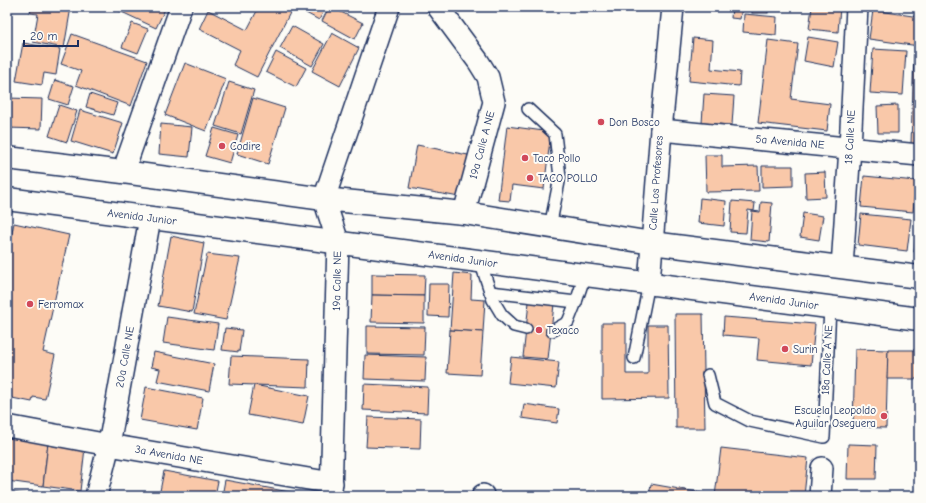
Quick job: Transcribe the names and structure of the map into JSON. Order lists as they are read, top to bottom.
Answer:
{
  "streets": {
    "main road": ["Avenida Junior"],
    "street": [
      "18 Calle NE",
      "5a Avenida NE",
      "19a Calle A NE",
      "Calle Los Profesores",
      "19a Calle NE",
      "20a Calle NE",
      "3a Avenida NE"
    ],
    "lane": ["18a Calle A NE"]
  },
  "crossings": [
    ["18 Calle NE", "5a Avenida NE"],
    ["5a Avenida NE", "Calle Los Profesores"],
    ["Calle Los Profesores", "Avenida Junior"],
    ["Avenida Junior", "19a Calle NE"],
    ["Avenida Junior", "20a Calle NE"],
    ["Avenida Junior", "18a Calle A NE"],
    ["19a Calle NE", "3a Avenida NE"],
    ["20a Calle NE", "3a Avenida NE"]
  ],
  "places": [
    "Don Bosco",
    "Codire",
    "Taco Pollo",
    "TACO POLLO",
    "Ferromax",
    "Texaco",
    "Surin",
    "Escuela Leopoldo Aguilar Oseguera"
  ],
  "scale_bar": "20 m"
}
